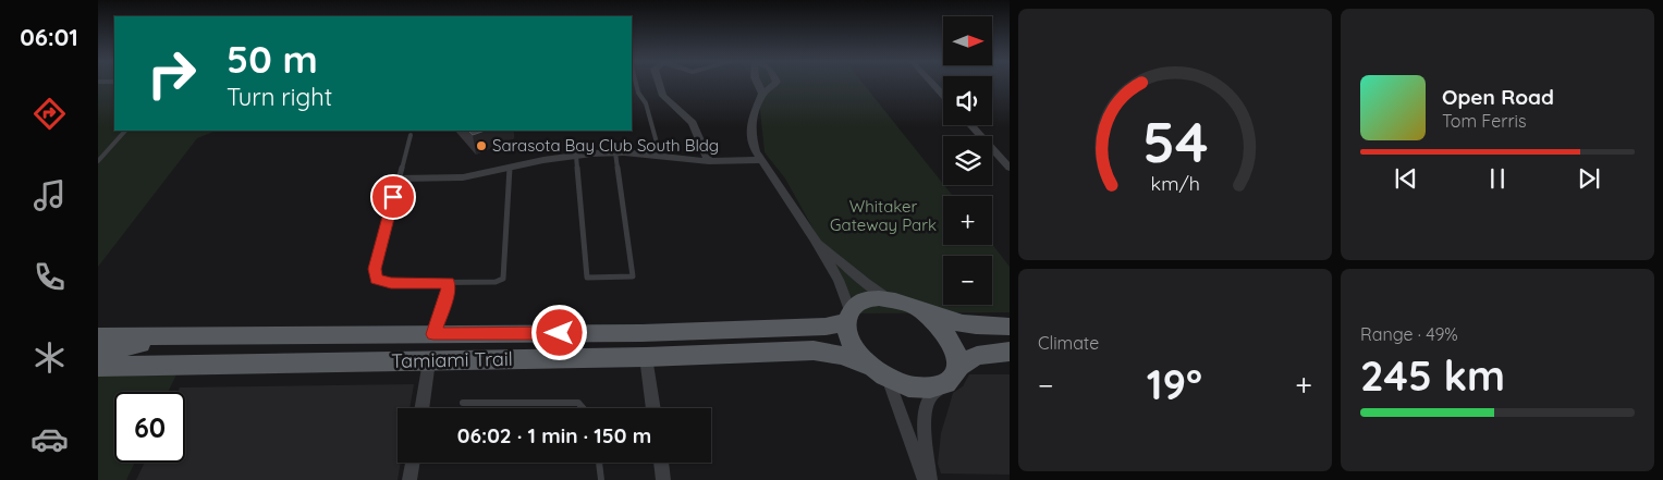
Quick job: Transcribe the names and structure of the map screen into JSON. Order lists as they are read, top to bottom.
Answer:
{
  "streets": {
    "main road": ["Tamiami Trail"]
  },
  "parks": ["Whitaker Gateway Park"],
  "places": ["Sarasota Bay Club South Bldg"],
  "north": "right",
  "page": {
    "tabs": "06:01",
    "map_buttons": ["+", "−"],
    "turn": ["50 m", "Turn right"],
    "song": ["Open Road", "Tom Ferris"],
    "tile": [
      "Climate",
      ["Range · 49%", "245 km"]
    ],
    "heat": ["−", "19°", "+"],
    "limit": "60",
    "trip": "06:02 · 1 min · 150 m",
    "gauge": ["54", "km/h"]
  }
}
